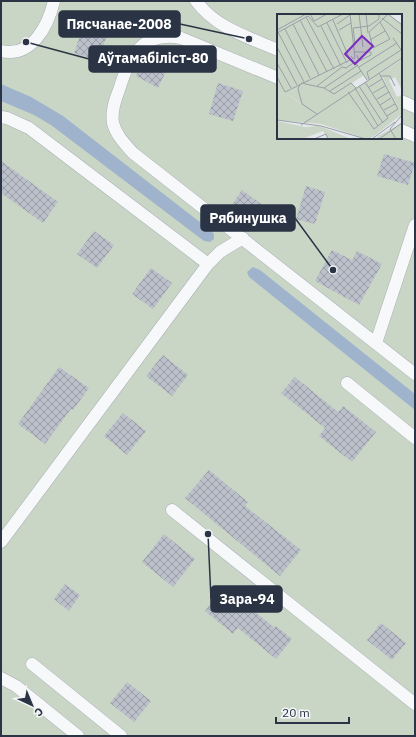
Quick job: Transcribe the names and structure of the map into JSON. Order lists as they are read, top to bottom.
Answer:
{
  "places": [
    "Пясчанае-2008",
    "Аўтамабіліст-80",
    "Рябинушка",
    "Зара-94"
  ],
  "scale_bar": "20 m",
  "north": "bottom right"
}
